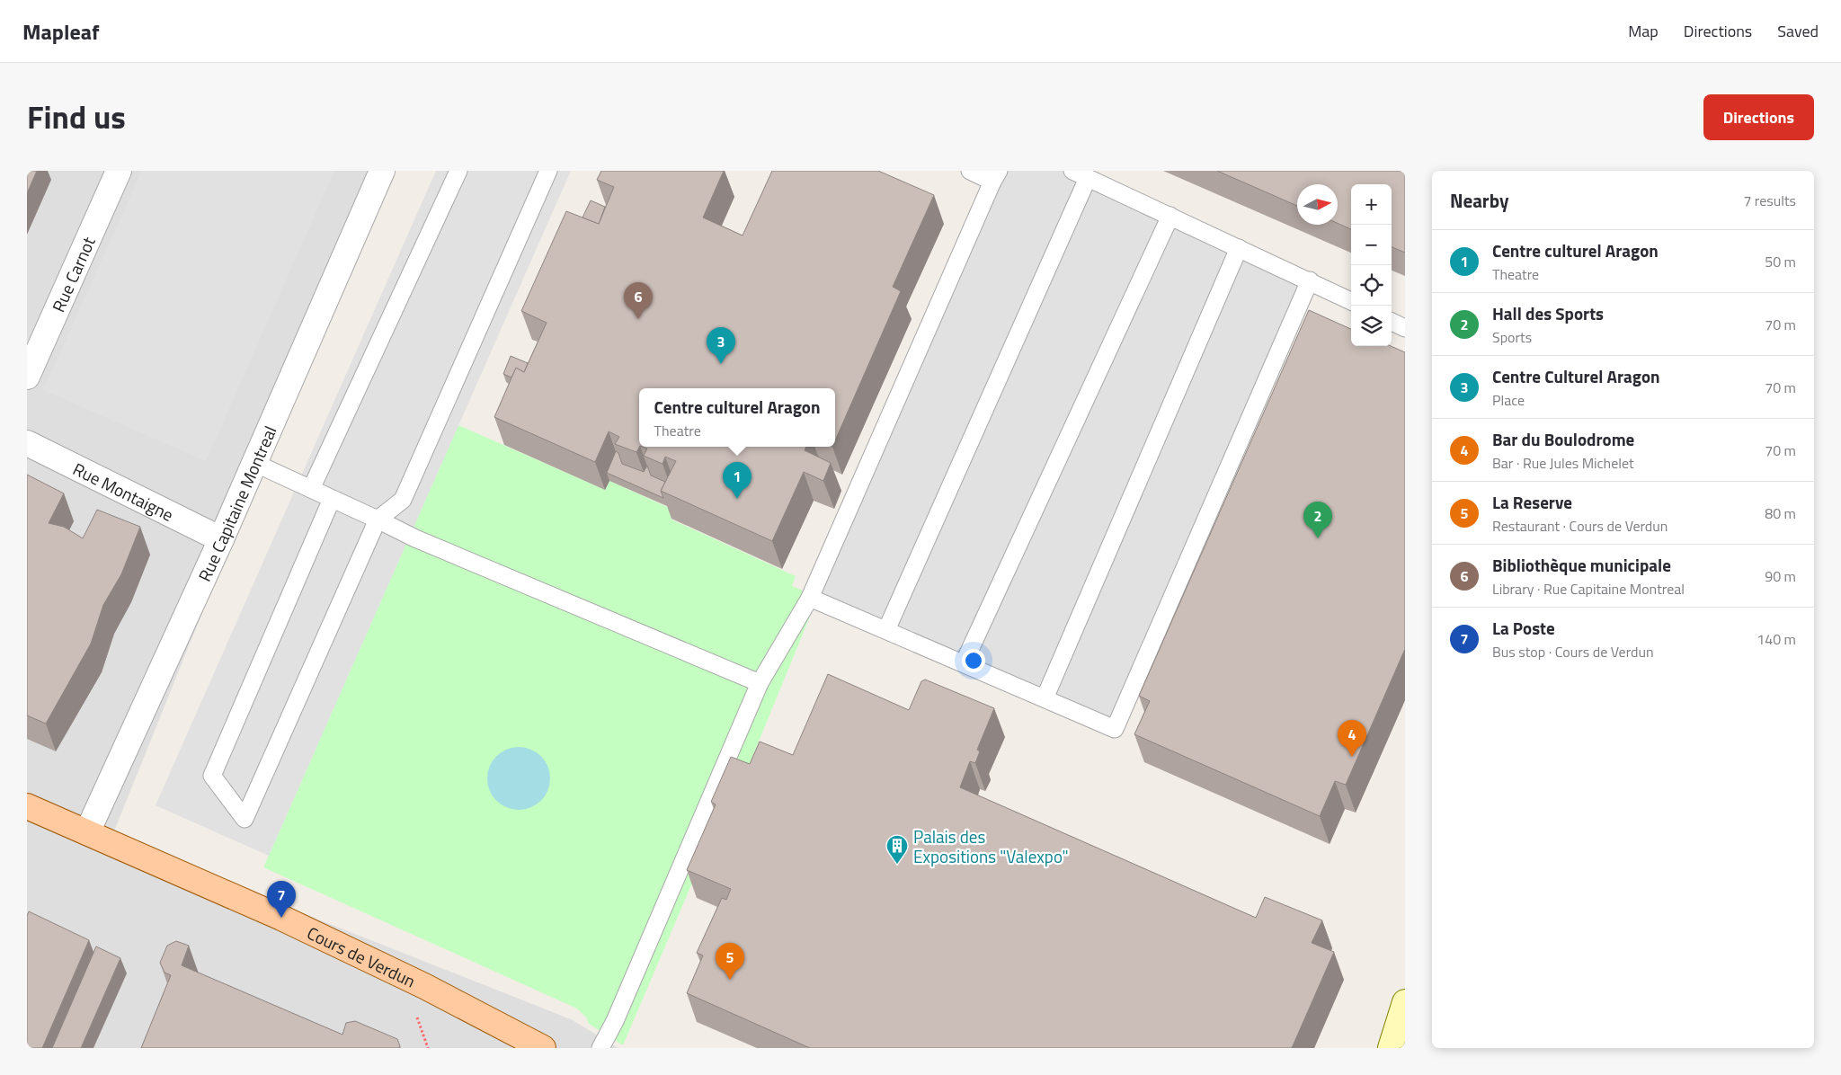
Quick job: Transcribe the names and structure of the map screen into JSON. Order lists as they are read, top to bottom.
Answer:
{
  "streets": {
    "main road": ["Cours de Verdun"],
    "street": ["Rue Carnot", "Rue Montaigne", "Rue Capitaine Montreal"]
  },
  "crossings": [
    ["Rue Montaigne", "Rue Capitaine Montreal"],
    ["Rue Capitaine Montreal", "Cours de Verdun"]
  ],
  "places": {
    "building": ["Palais des Expositions \"Valexpo\""]
  },
  "north": "right",
  "page": {
    "header": "Mapleaf",
    "nav": ["Map", "Directions", "Saved"],
    "title": "Find us",
    "buttons": "Directions",
    "heading": ["Nearby", "7 results"],
    "map_buttons": ["+", "−"],
    "list": [
      {
        "mark": "1",
        "name": "Centre culturel Aragon",
        "note": "Theatre",
        "value": "50 m"
      },
      {
        "mark": "2",
        "name": "Hall des Sports",
        "note": "Sports",
        "value": "70 m"
      },
      {
        "mark": "3",
        "name": "Centre Culturel Aragon",
        "note": "Place",
        "value": "70 m"
      },
      {
        "mark": "4",
        "name": "Bar du Boulodrome",
        "note": "Bar · Rue Jules Michelet",
        "value": "70 m"
      },
      {
        "mark": "5",
        "name": "La Reserve",
        "note": "Restaurant · Cours de Verdun",
        "value": "80 m"
      },
      {
        "mark": "6",
        "name": "Bibliothèque municipale",
        "note": "Library · Rue Capitaine Montreal",
        "value": "90 m"
      },
      {
        "mark": "7",
        "name": "La Poste",
        "note": "Bus stop · Cours de Verdun",
        "value": "140 m"
      }
    ],
    "pins": [
      "6",
      "3",
      "1",
      "2",
      "4",
      "7",
      "5"
    ],
    "popup": ["Centre culturel Aragon", "Theatre"]
  }
}
